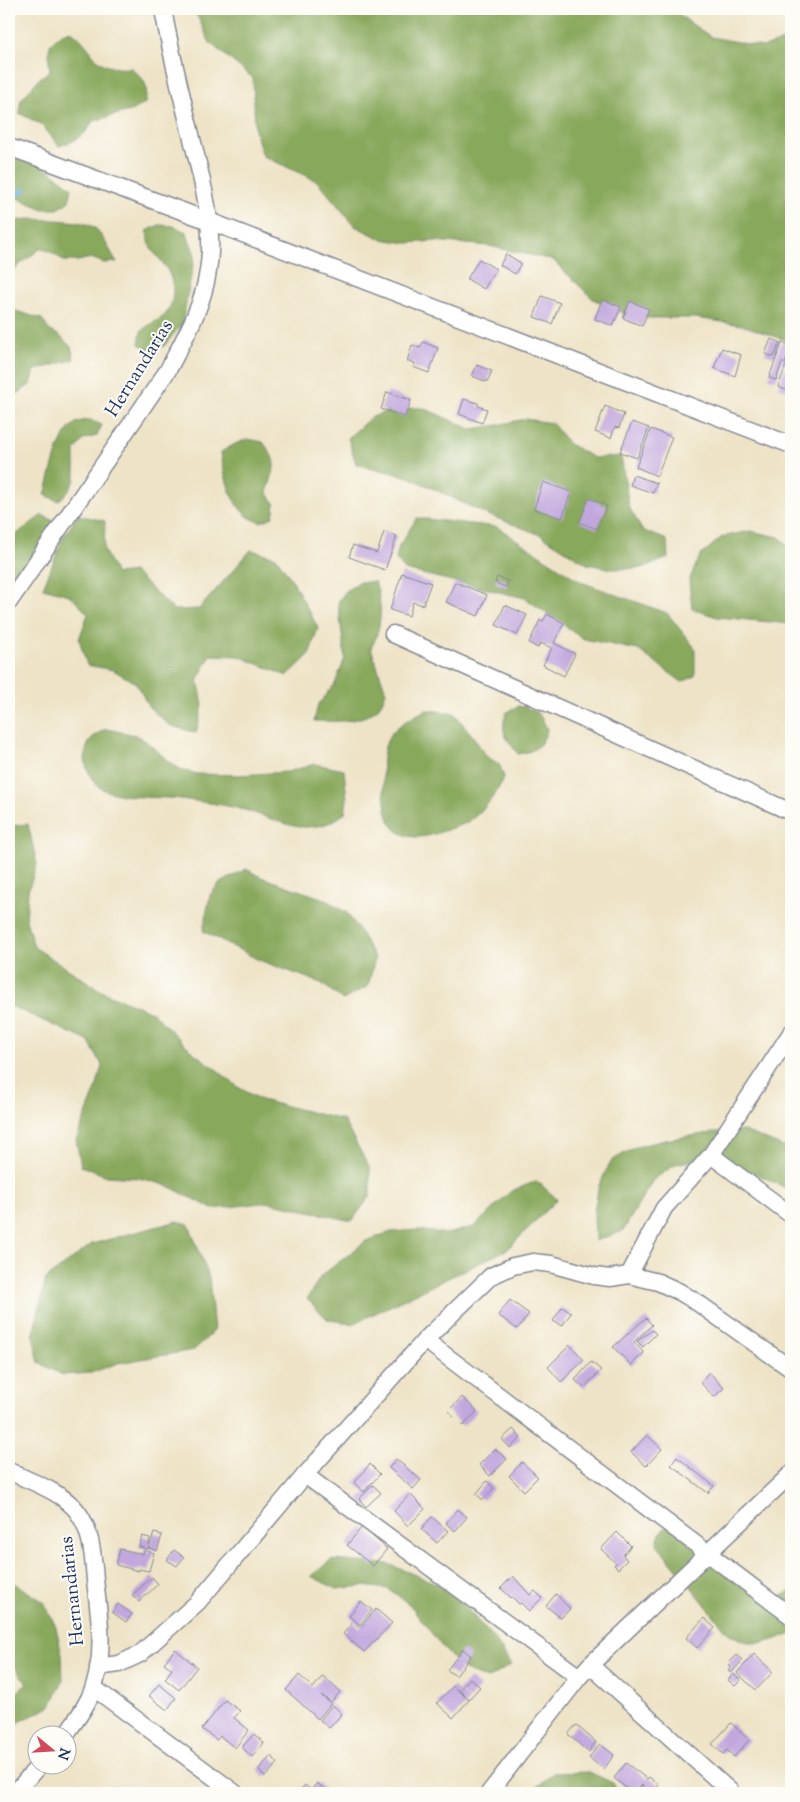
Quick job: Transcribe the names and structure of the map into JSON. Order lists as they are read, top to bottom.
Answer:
{
  "streets": {
    "street": ["Hernandarias"]
  },
  "north": "right"
}
